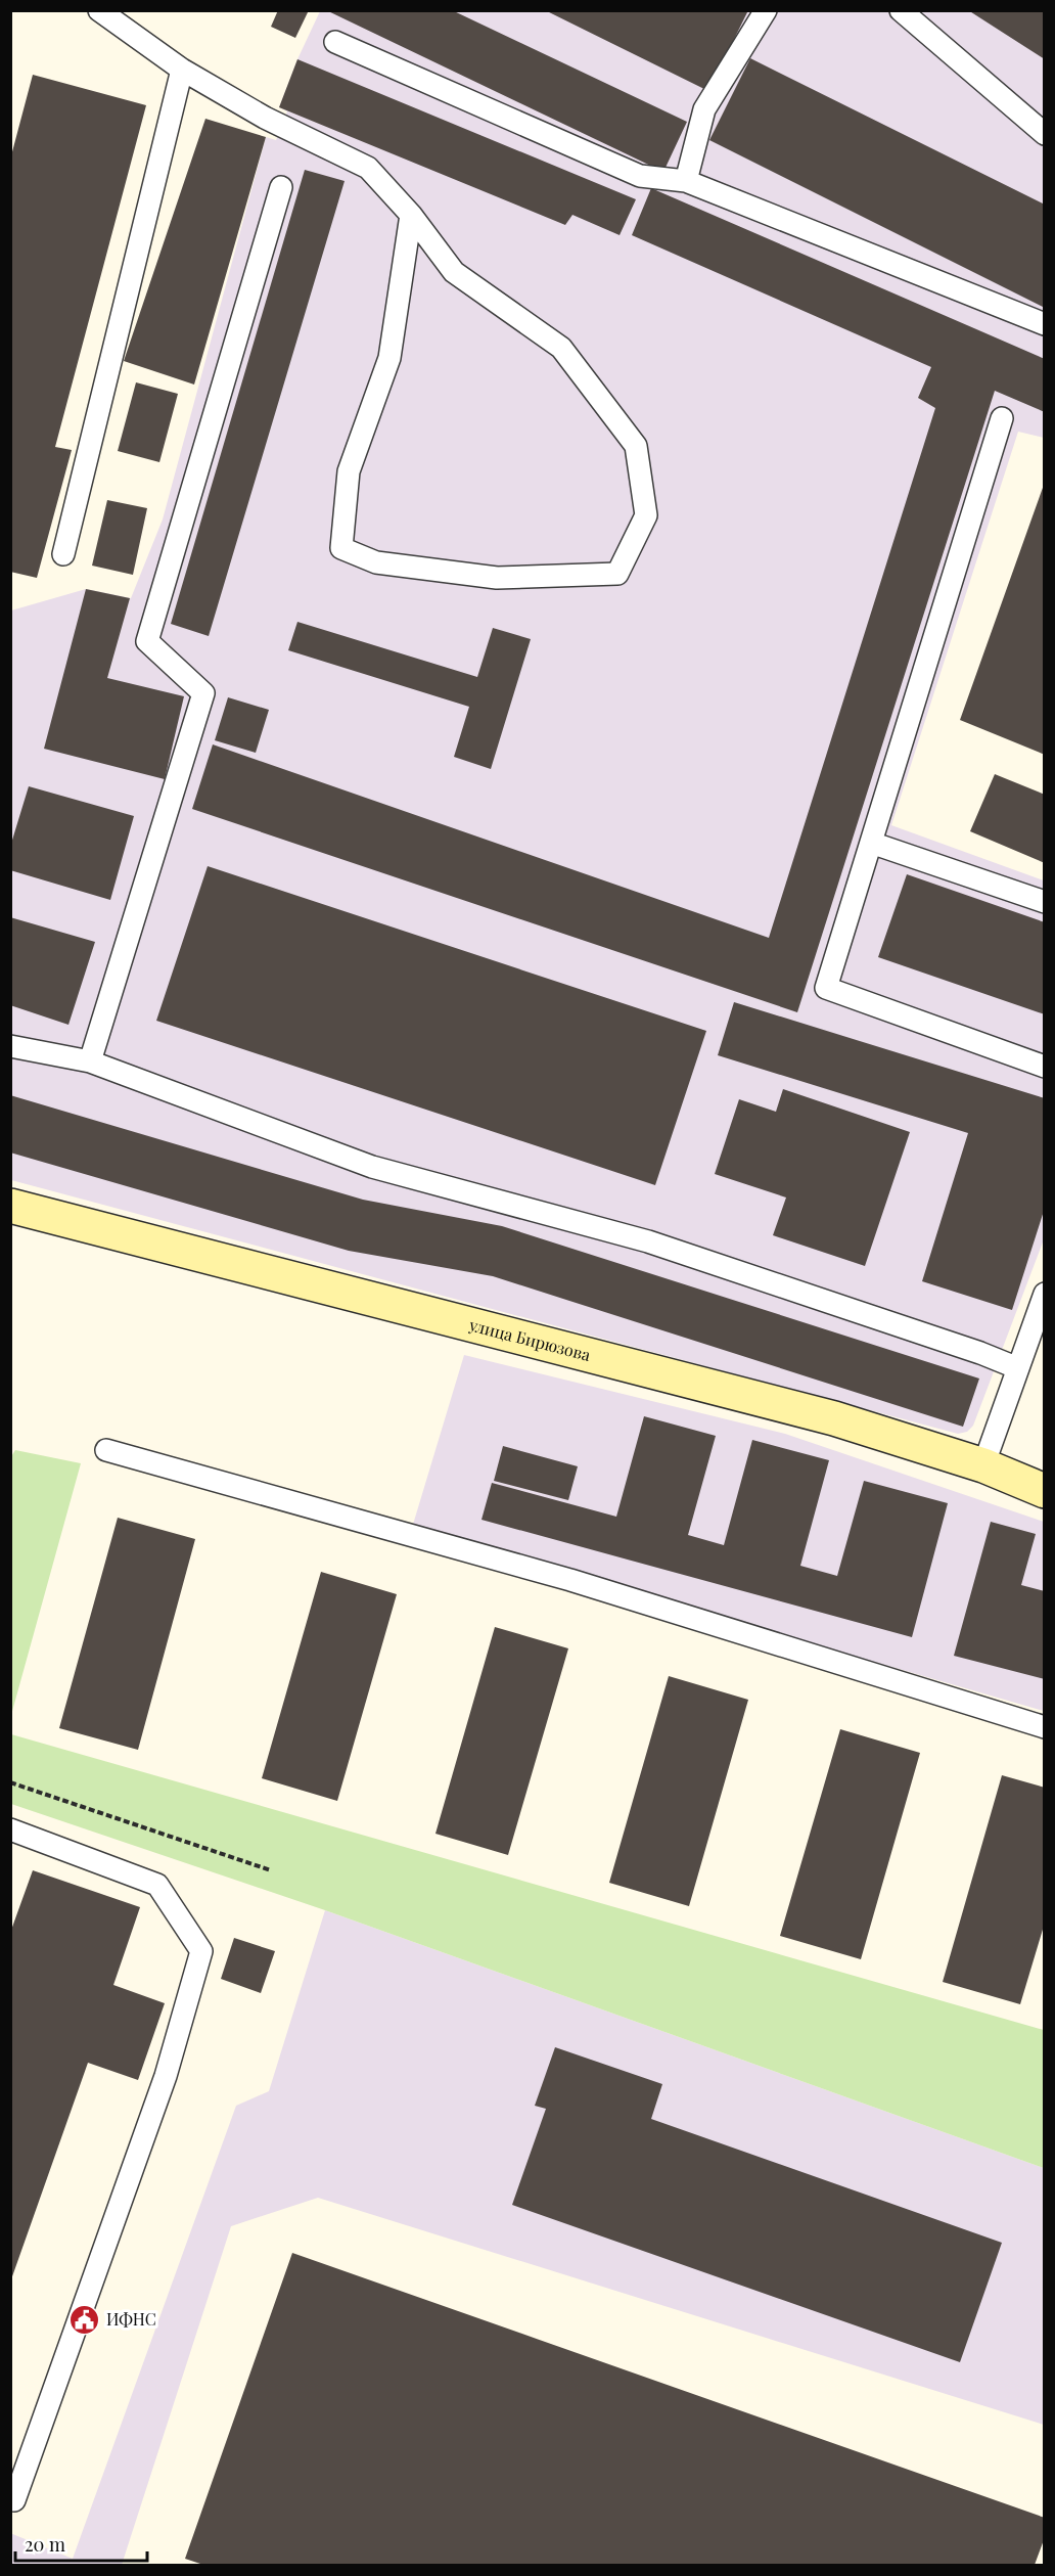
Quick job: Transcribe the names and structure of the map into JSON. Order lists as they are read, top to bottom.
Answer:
{
  "streets": {
    "main road": ["улица Бирюзова"]
  },
  "places": {
    "public building": ["ИФНС"]
  },
  "scale_bar": "20 m"
}
